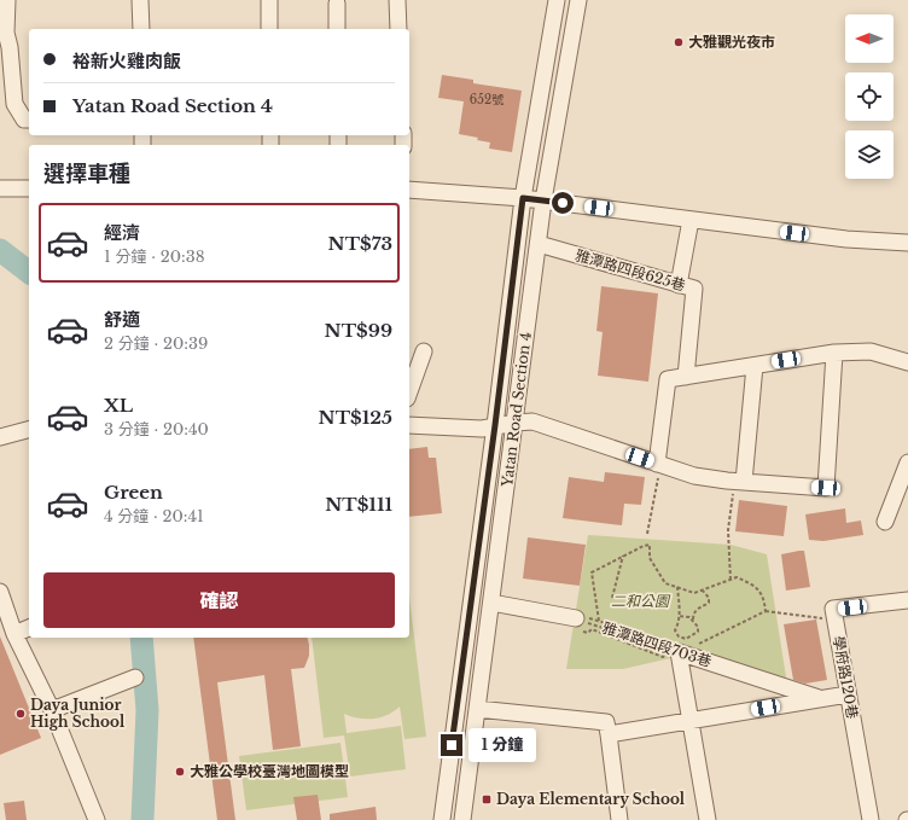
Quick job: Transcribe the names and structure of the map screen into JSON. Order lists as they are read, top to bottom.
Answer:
{
  "streets": {
    "street": [
      "雅潭路四段625巷",
      "Yatan Road Section 4",
      "雅潭路四段703巷",
      "學府路120巷"
    ]
  },
  "crossings": [
    ["雅潭路四段625巷", "Yatan Road Section 4"]
  ],
  "parks": ["二和公園"],
  "places": {
    "other": ["大雅觀光夜市", "Daya Junior High School", "大雅公學校臺灣地圖模型"],
    "transit": ["Daya Elementary School"]
  },
  "house_numbers": ["652號"],
  "north": "left",
  "page": {
    "banner": ["裕新火雞肉飯", "Yatan Road Section 4"],
    "heading": "選擇車種",
    "list": [
      {
        "name": "經濟",
        "note": "1 分鐘 · 20:38",
        "value": "NT$73"
      },
      {
        "name": "舒適",
        "note": "2 分鐘 · 20:39",
        "value": "NT$99"
      },
      {
        "name": "XL",
        "note": "3 分鐘 · 20:40",
        "value": "NT$125"
      },
      {
        "name": "Green",
        "note": "4 分鐘 · 20:41",
        "value": "NT$111"
      }
    ],
    "buttons": "確認",
    "bubble": "1 分鐘"
  }
}
